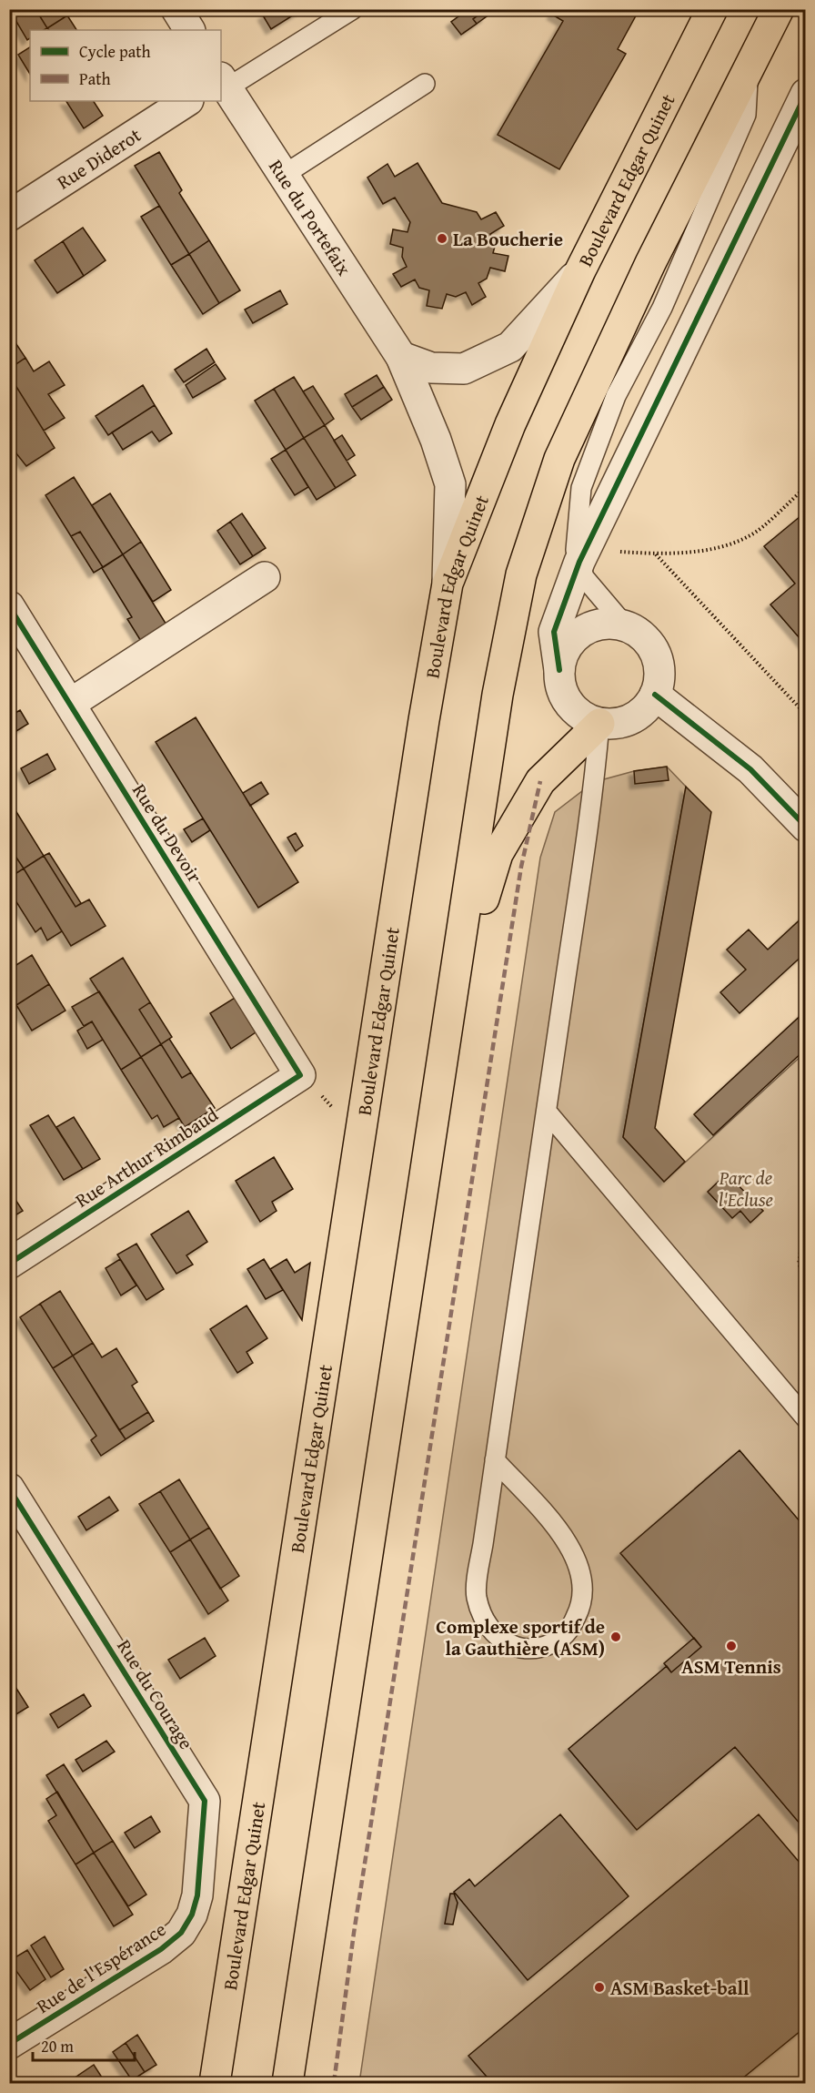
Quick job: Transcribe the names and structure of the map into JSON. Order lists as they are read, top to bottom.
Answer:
{
  "streets": {
    "main road": ["Boulevard Edgar Quinet"],
    "street": [
      "Rue Diderot",
      "Rue du Portefaix",
      "Rue du Devoir",
      "Rue Arthur Rimbaud",
      "Rue du Courage",
      "Rue de l'Espérance"
    ]
  },
  "crossings": [
    ["Boulevard Edgar Quinet", "Rue du Portefaix"],
    ["Rue du Devoir", "Rue Arthur Rimbaud"],
    ["Rue du Courage", "Rue de l'Espérance"]
  ],
  "parks": ["Parc de l'Ecluse"],
  "places": [
    "La Boucherie",
    "Complexe sportif de la Gauthière (ASM)",
    "ASM Tennis",
    "ASM Basket-ball"
  ],
  "legend": ["Cycle path", "Path"],
  "scale_bar": "20 m"
}
